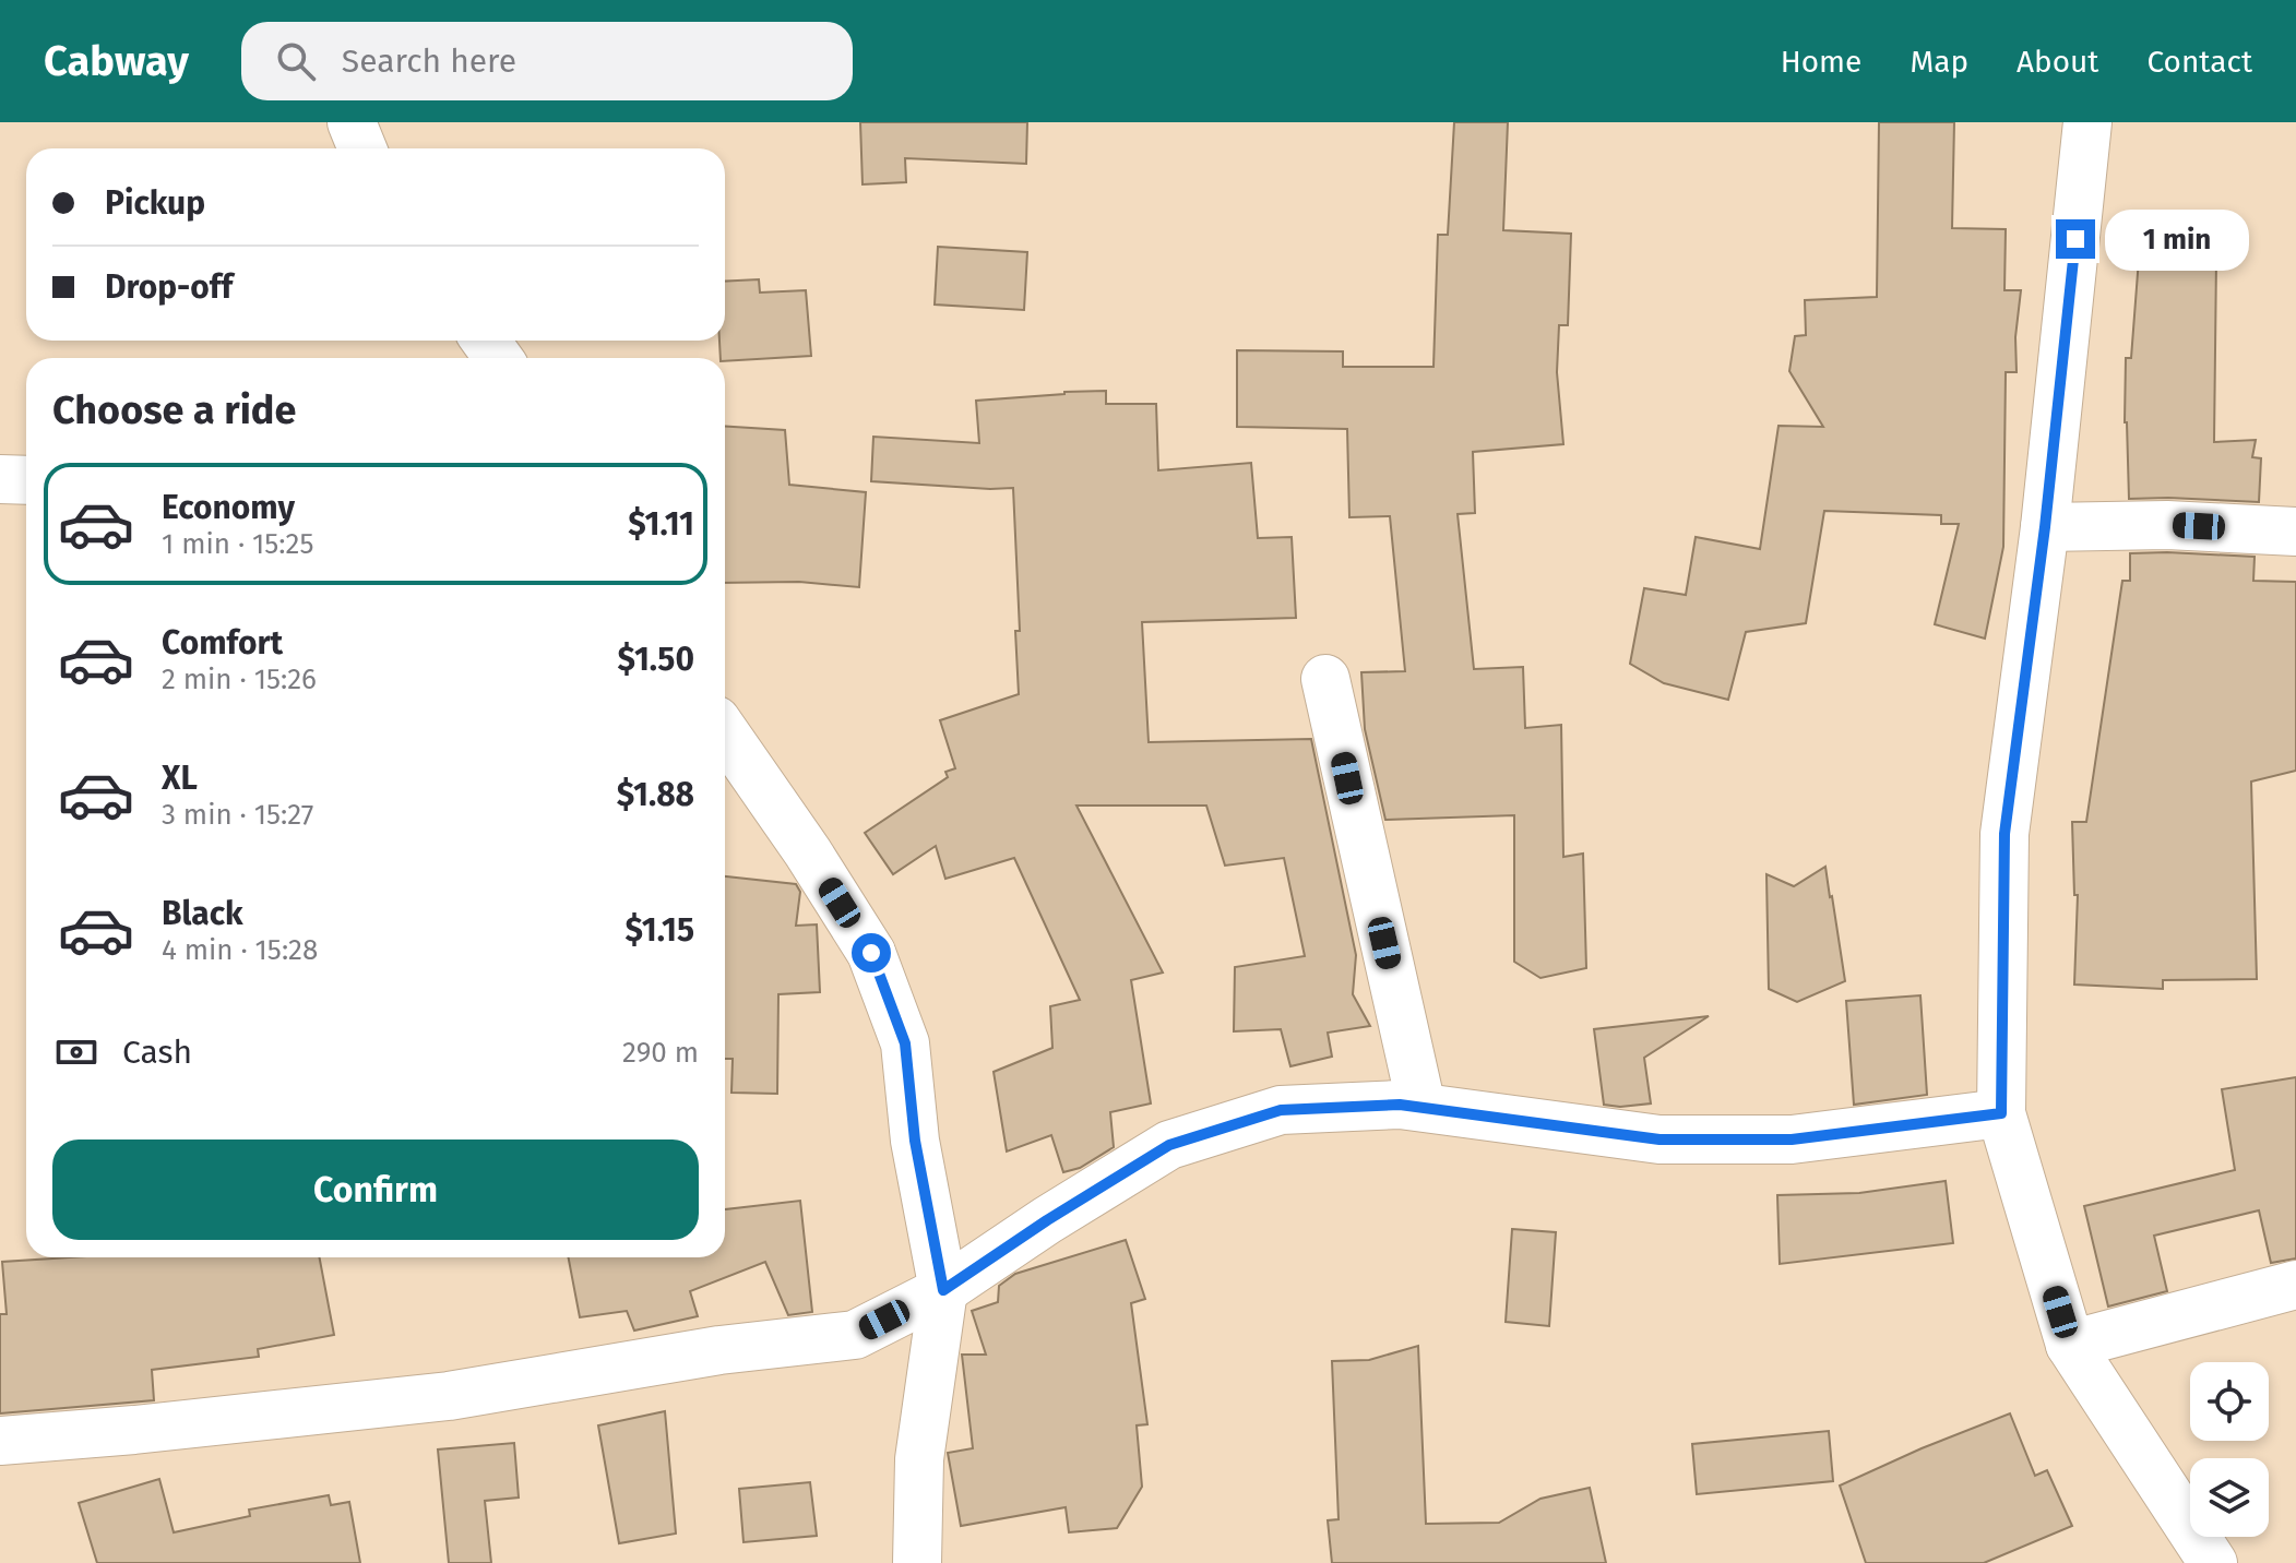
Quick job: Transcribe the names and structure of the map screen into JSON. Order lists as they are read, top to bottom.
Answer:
{
  "page": {
    "header": "Cabway",
    "search": "Search here",
    "nav": [
      "Home",
      "Map",
      "About",
      "Contact"
    ],
    "banner": ["Pickup", "Drop-off"],
    "bubble": "1 min",
    "heading": "Choose a ride",
    "list": [
      {
        "name": "Economy",
        "note": "1 min · 15:25",
        "value": "$1.11"
      },
      {
        "name": "Comfort",
        "note": "2 min · 15:26",
        "value": "$1.50"
      },
      {
        "name": "XL",
        "note": "3 min · 15:27",
        "value": "$1.88"
      },
      {
        "name": "Black",
        "note": "4 min · 15:28",
        "value": "$1.15"
      }
    ],
    "pay": ["Cash", "290 m"],
    "buttons": "Confirm"
  }
}
